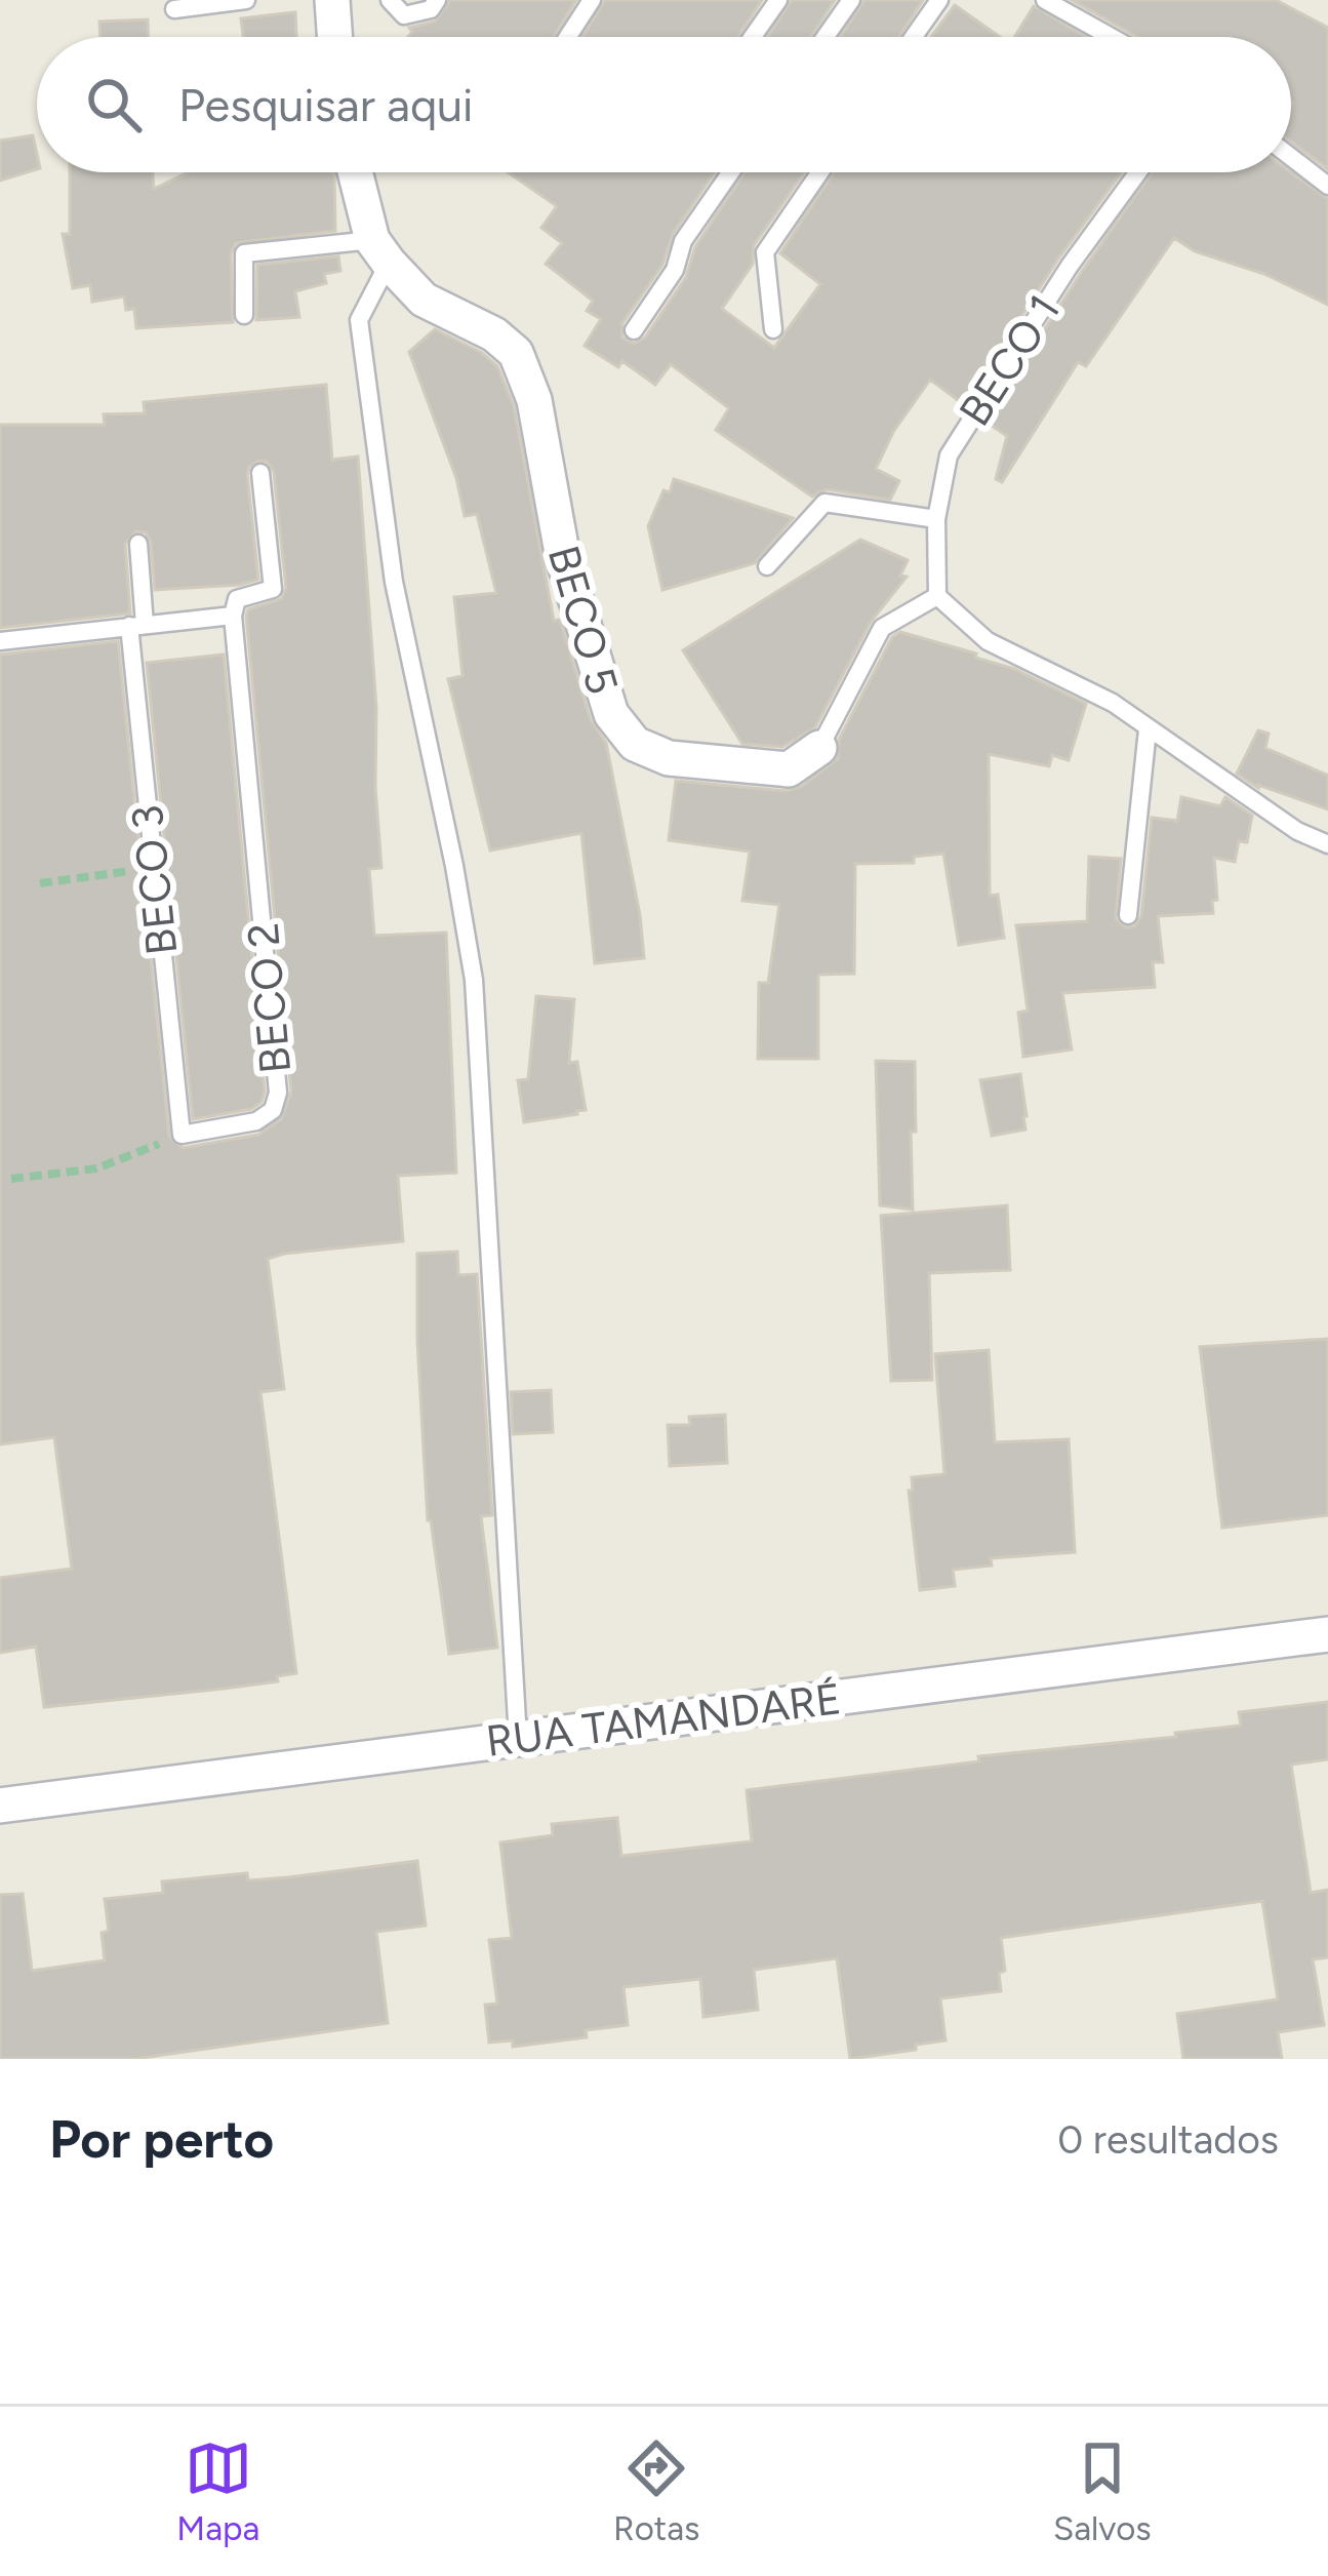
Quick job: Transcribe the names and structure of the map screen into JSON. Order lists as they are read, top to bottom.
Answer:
{
  "streets": {
    "street": ["BECO 5", "RUA TAMANDARÉ"],
    "lane": ["BECO 1", "BECO 3", "BECO 2"]
  },
  "crossings": [
    ["BECO 1", "BECO 5"],
    ["BECO 3", "BECO 2"]
  ],
  "page": {
    "search": "Pesquisar aqui",
    "heading": ["Por perto", "0 resultados"],
    "nav": ["Mapa", "Rotas", "Salvos"]
  }
}
